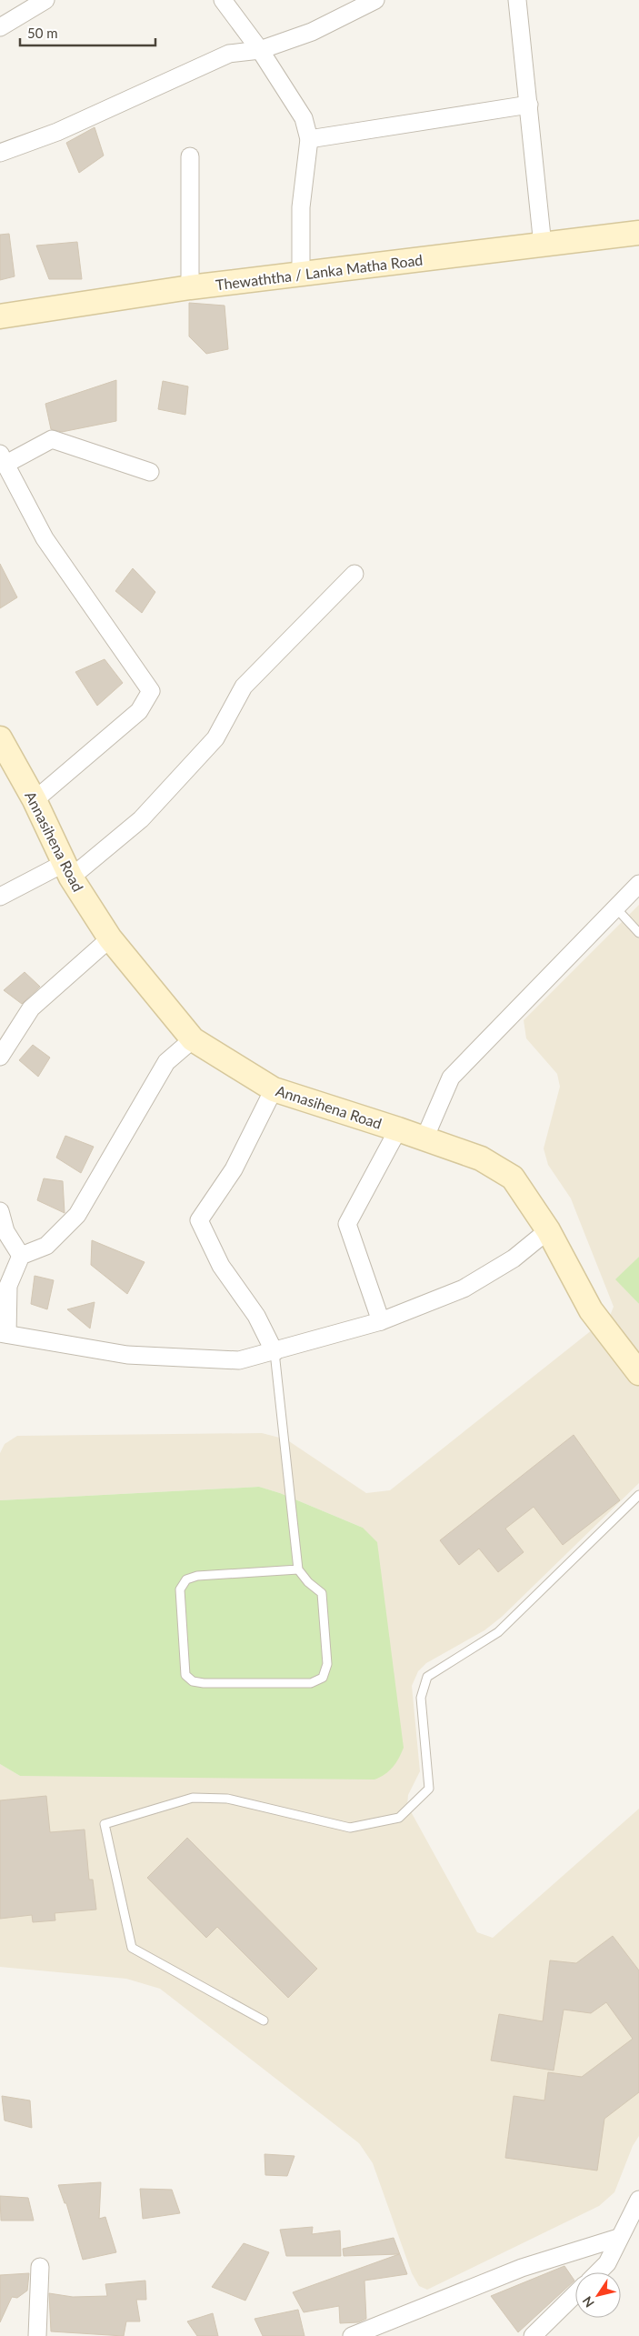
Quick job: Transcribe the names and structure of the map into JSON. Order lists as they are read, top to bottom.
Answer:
{
  "streets": {
    "street": ["Thewaththa / Lanka Matha Road", "Annasihena Road"]
  },
  "scale_bar": "50 m",
  "north": "bottom left"
}
